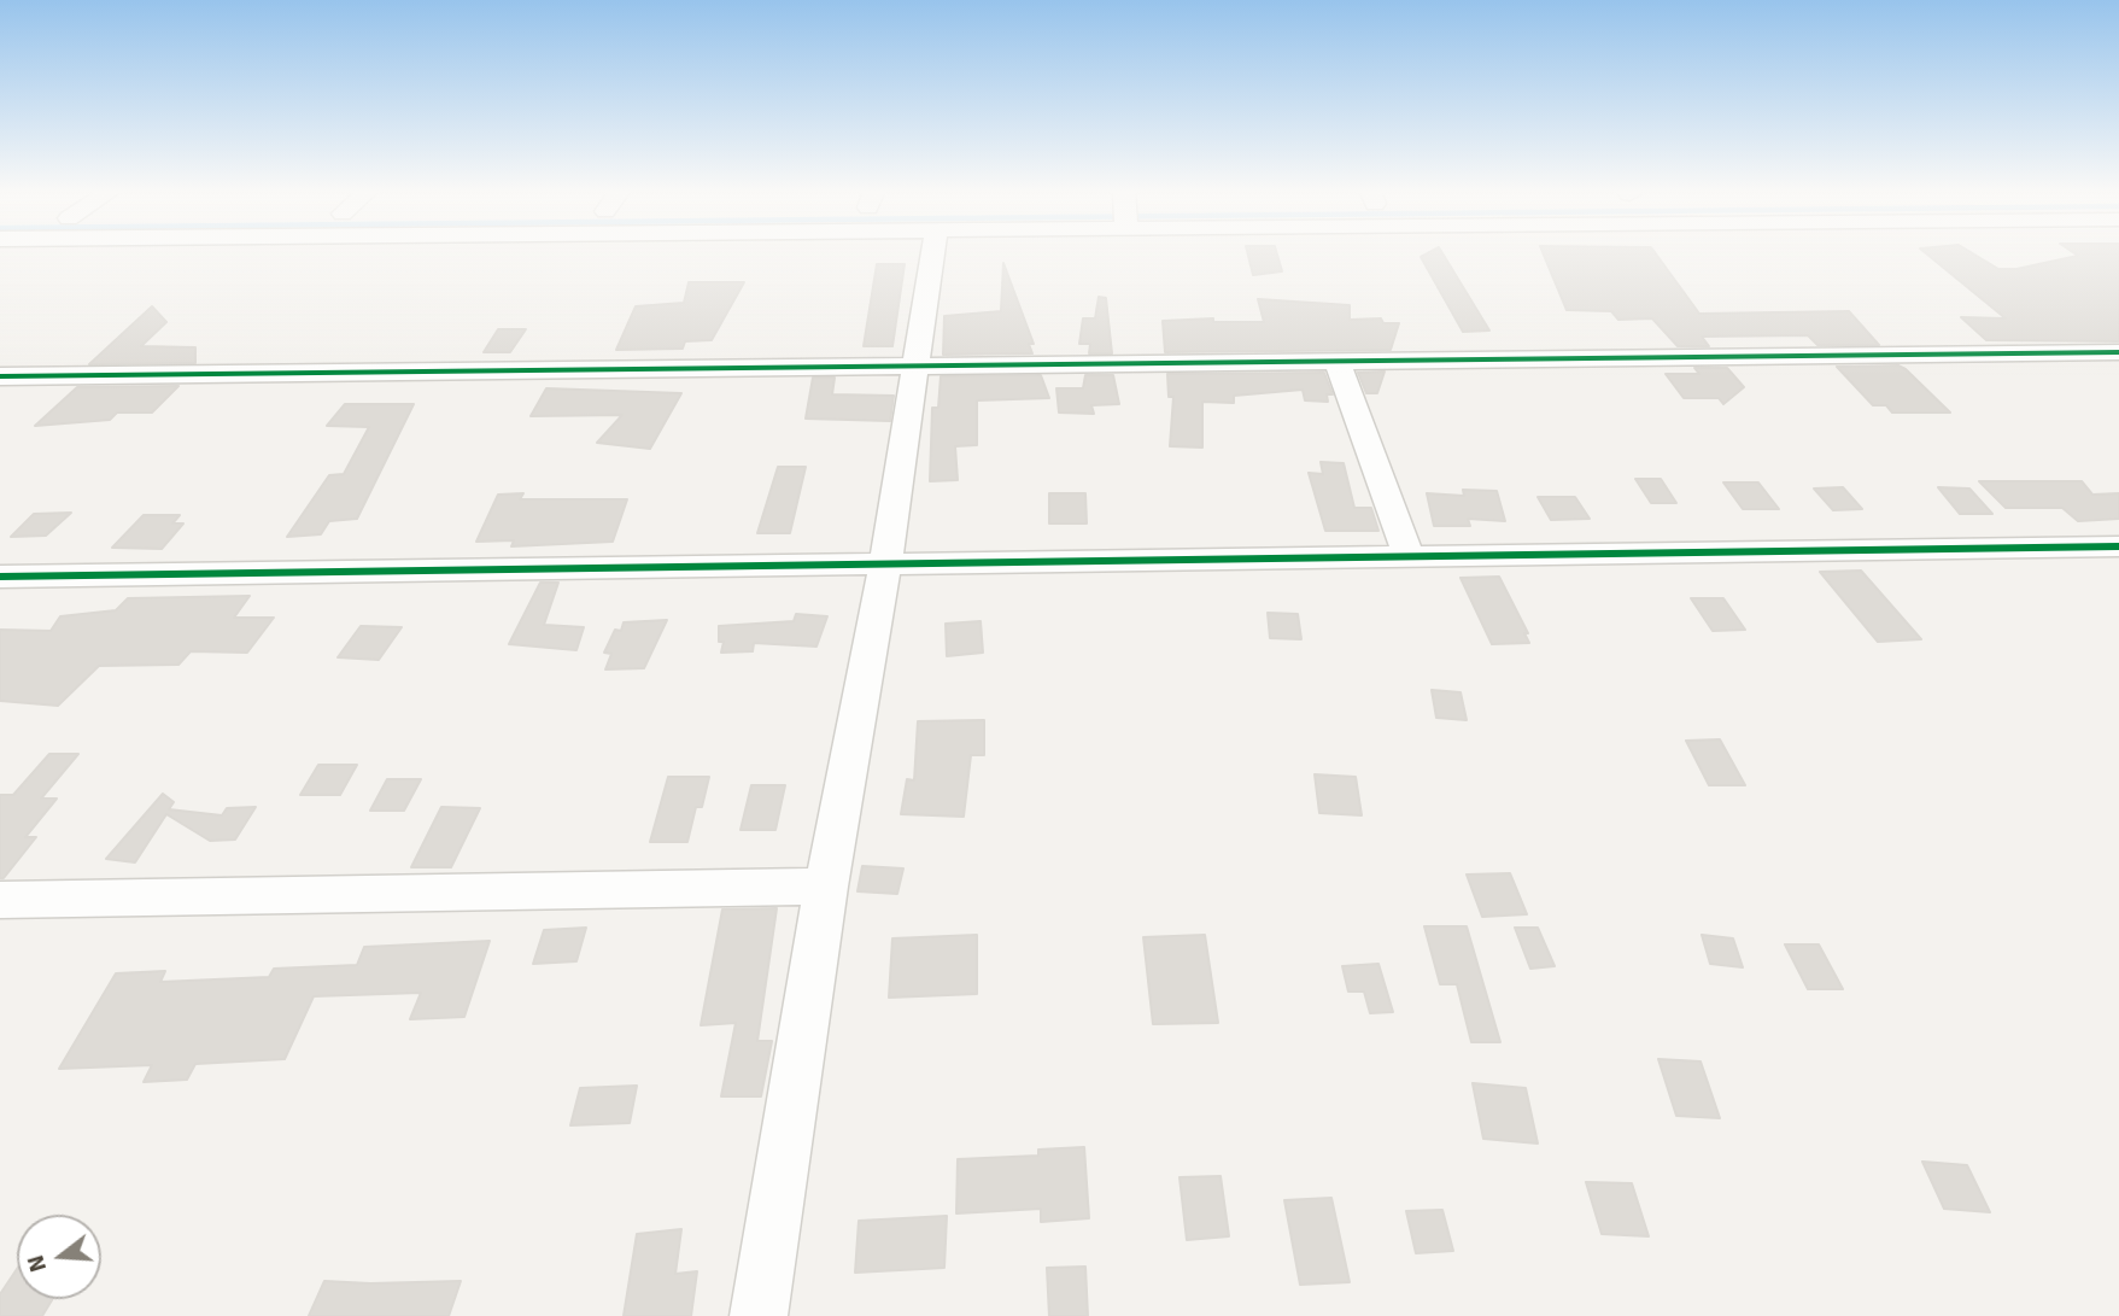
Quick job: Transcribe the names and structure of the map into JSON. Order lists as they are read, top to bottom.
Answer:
{
  "north": "left"
}
